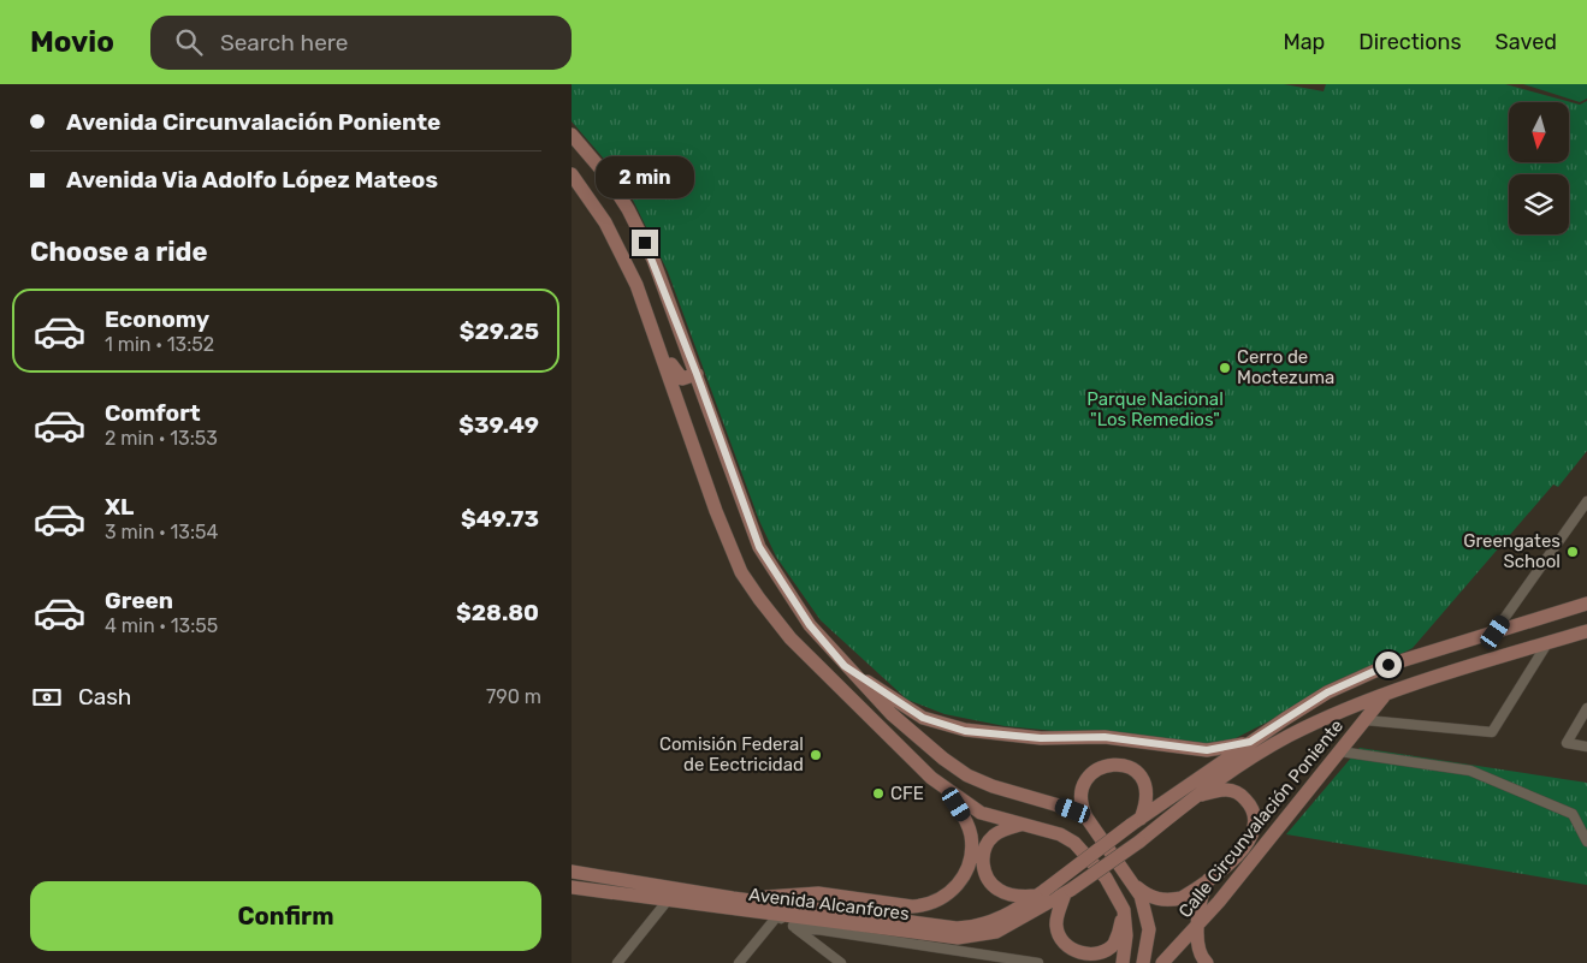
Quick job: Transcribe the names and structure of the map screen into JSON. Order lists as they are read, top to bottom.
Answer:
{
  "streets": {
    "main road": ["Calle Circunvalación Poniente", "Avenida Alcanfores"]
  },
  "crossings": [
    ["Calle Circunvalación Poniente", "Avenida Alcanfores"]
  ],
  "parks": ["Parque Nacional \"Los Remedios\""],
  "places": [
    "Cerro de Moctezuma",
    "Greengates School",
    "Comisión Federal de Eectricidad",
    "CFE"
  ],
  "north": "bottom",
  "page": {
    "header": "Movio",
    "search": "Search here",
    "nav": ["Map", "Directions", "Saved"],
    "banner": ["Avenida Circunvalación Poniente", "Avenida Via Adolfo López Mateos"],
    "bubble": "2 min",
    "heading": "Choose a ride",
    "list": [
      {
        "name": "Economy",
        "note": "1 min · 13:52",
        "value": "$29.25"
      },
      {
        "name": "Comfort",
        "note": "2 min · 13:53",
        "value": "$39.49"
      },
      {
        "name": "XL",
        "note": "3 min · 13:54",
        "value": "$49.73"
      },
      {
        "name": "Green",
        "note": "4 min · 13:55",
        "value": "$28.80"
      }
    ],
    "pay": ["Cash", "790 m"],
    "buttons": "Confirm"
  }
}
